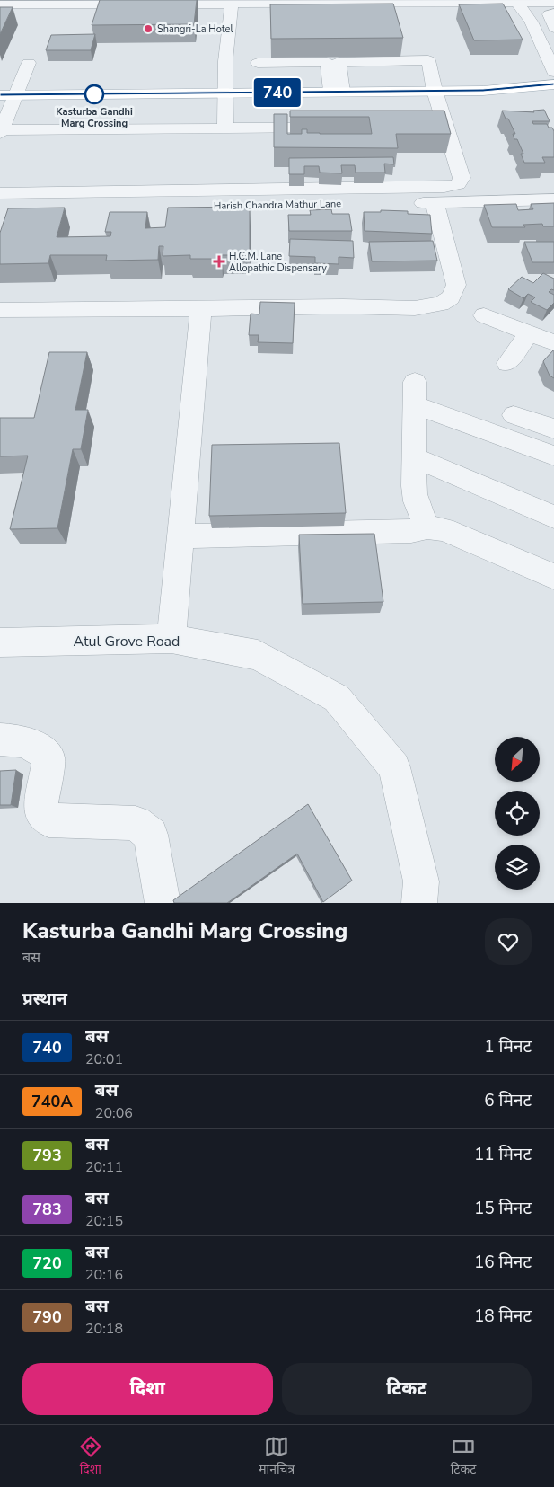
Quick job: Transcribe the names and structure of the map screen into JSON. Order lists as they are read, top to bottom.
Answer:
{
  "streets": {
    "street": ["Harish Chandra Mathur Lane", "Atul Grove Road"]
  },
  "places": {
    "other": ["Shangri-La Hotel", "Kasturba Gandhi Marg Crossing"],
    "health": ["H.C.M. Lane Allopathic Dispensary"]
  },
  "lines": ["bus line 740"],
  "north": "bottom left",
  "page": {
    "on_map": "740",
    "heading": [
      ["Kasturba Gandhi Marg Crossing", "बस"],
      "प्रस्थान"
    ],
    "list": [
      {
        "mark": "740",
        "name": "बस",
        "note": "20:01",
        "value": "1 मिनट"
      },
      {
        "mark": "740A",
        "name": "बस",
        "note": "20:06",
        "value": "6 मिनट"
      },
      {
        "mark": "793",
        "name": "बस",
        "note": "20:11",
        "value": "11 मिनट"
      },
      {
        "mark": "783",
        "name": "बस",
        "note": "20:15",
        "value": "15 मिनट"
      },
      {
        "mark": "720",
        "name": "बस",
        "note": "20:16",
        "value": "16 मिनट"
      },
      {
        "mark": "790",
        "name": "बस",
        "note": "20:18",
        "value": "18 मिनट"
      }
    ],
    "buttons": ["दिशा", "टिकट"],
    "tabs": ["दिशा", "मानचित्र", "टिकट"]
  }
}
